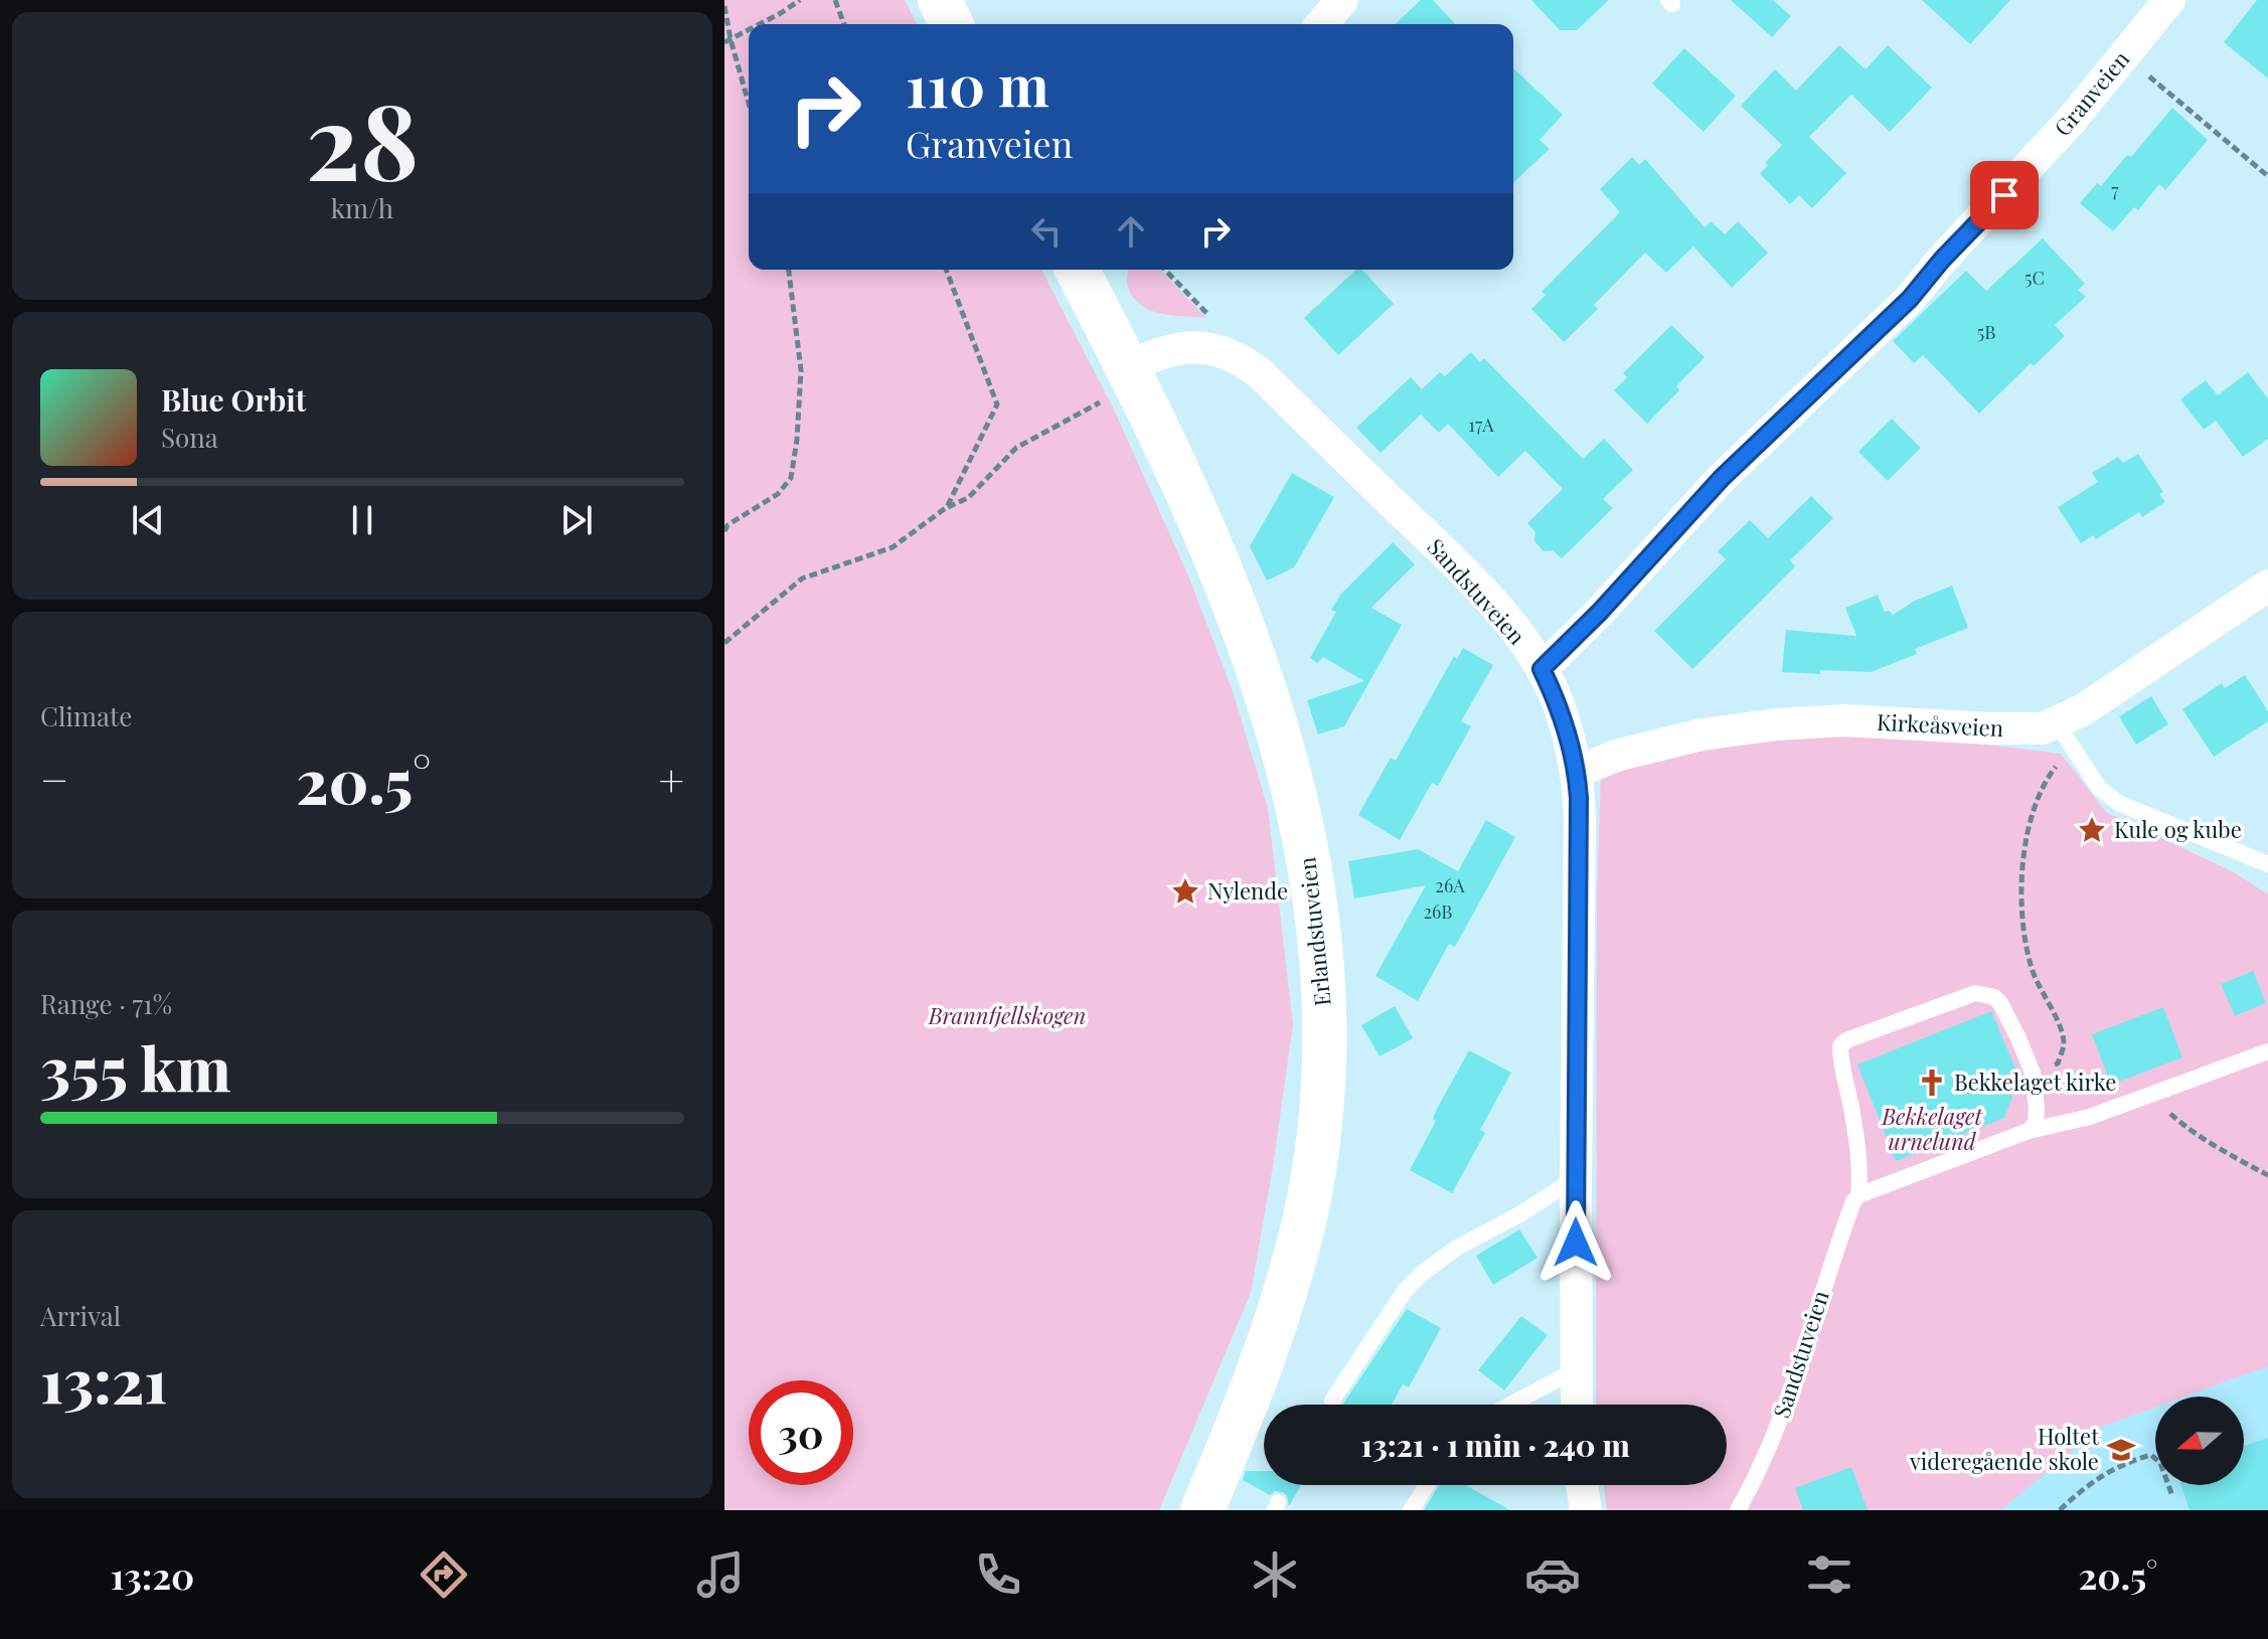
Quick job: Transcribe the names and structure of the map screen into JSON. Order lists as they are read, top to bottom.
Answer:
{
  "streets": {
    "street": [
      "Granveien",
      "Sandstuveien",
      "Kirkeåsveien",
      "Erlandstuveien"
    ]
  },
  "crossings": [
    ["Granveien", "Sandstuveien"],
    ["Sandstuveien", "Kirkeåsveien"],
    ["Sandstuveien", "Erlandstuveien"]
  ],
  "parks": ["Brannfjellskogen", "Bekkelaget urnelund"],
  "places": {
    "place": ["Kule og kube", "Nylende"],
    "church": ["Bekkelaget kirke"],
    "school or university": ["Holtet videregående skole"]
  },
  "house_numbers": [
    "7",
    "5C",
    "5B",
    "17A",
    "26A",
    "26B"
  ],
  "north": "left",
  "page": {
    "tile": [
      ["28", "km/h"],
      "Climate",
      ["Range · 71%", "355 km"],
      ["Arrival", "13:21"]
    ],
    "turn": ["110 m", "Granveien"],
    "song": ["Blue Orbit", "Sona"],
    "heat": ["−", "20.5°", "+"],
    "limit": "30",
    "trip": "13:21 · 1 min · 240 m",
    "tabs": ["13:20", "20.5°"]
  }
}
